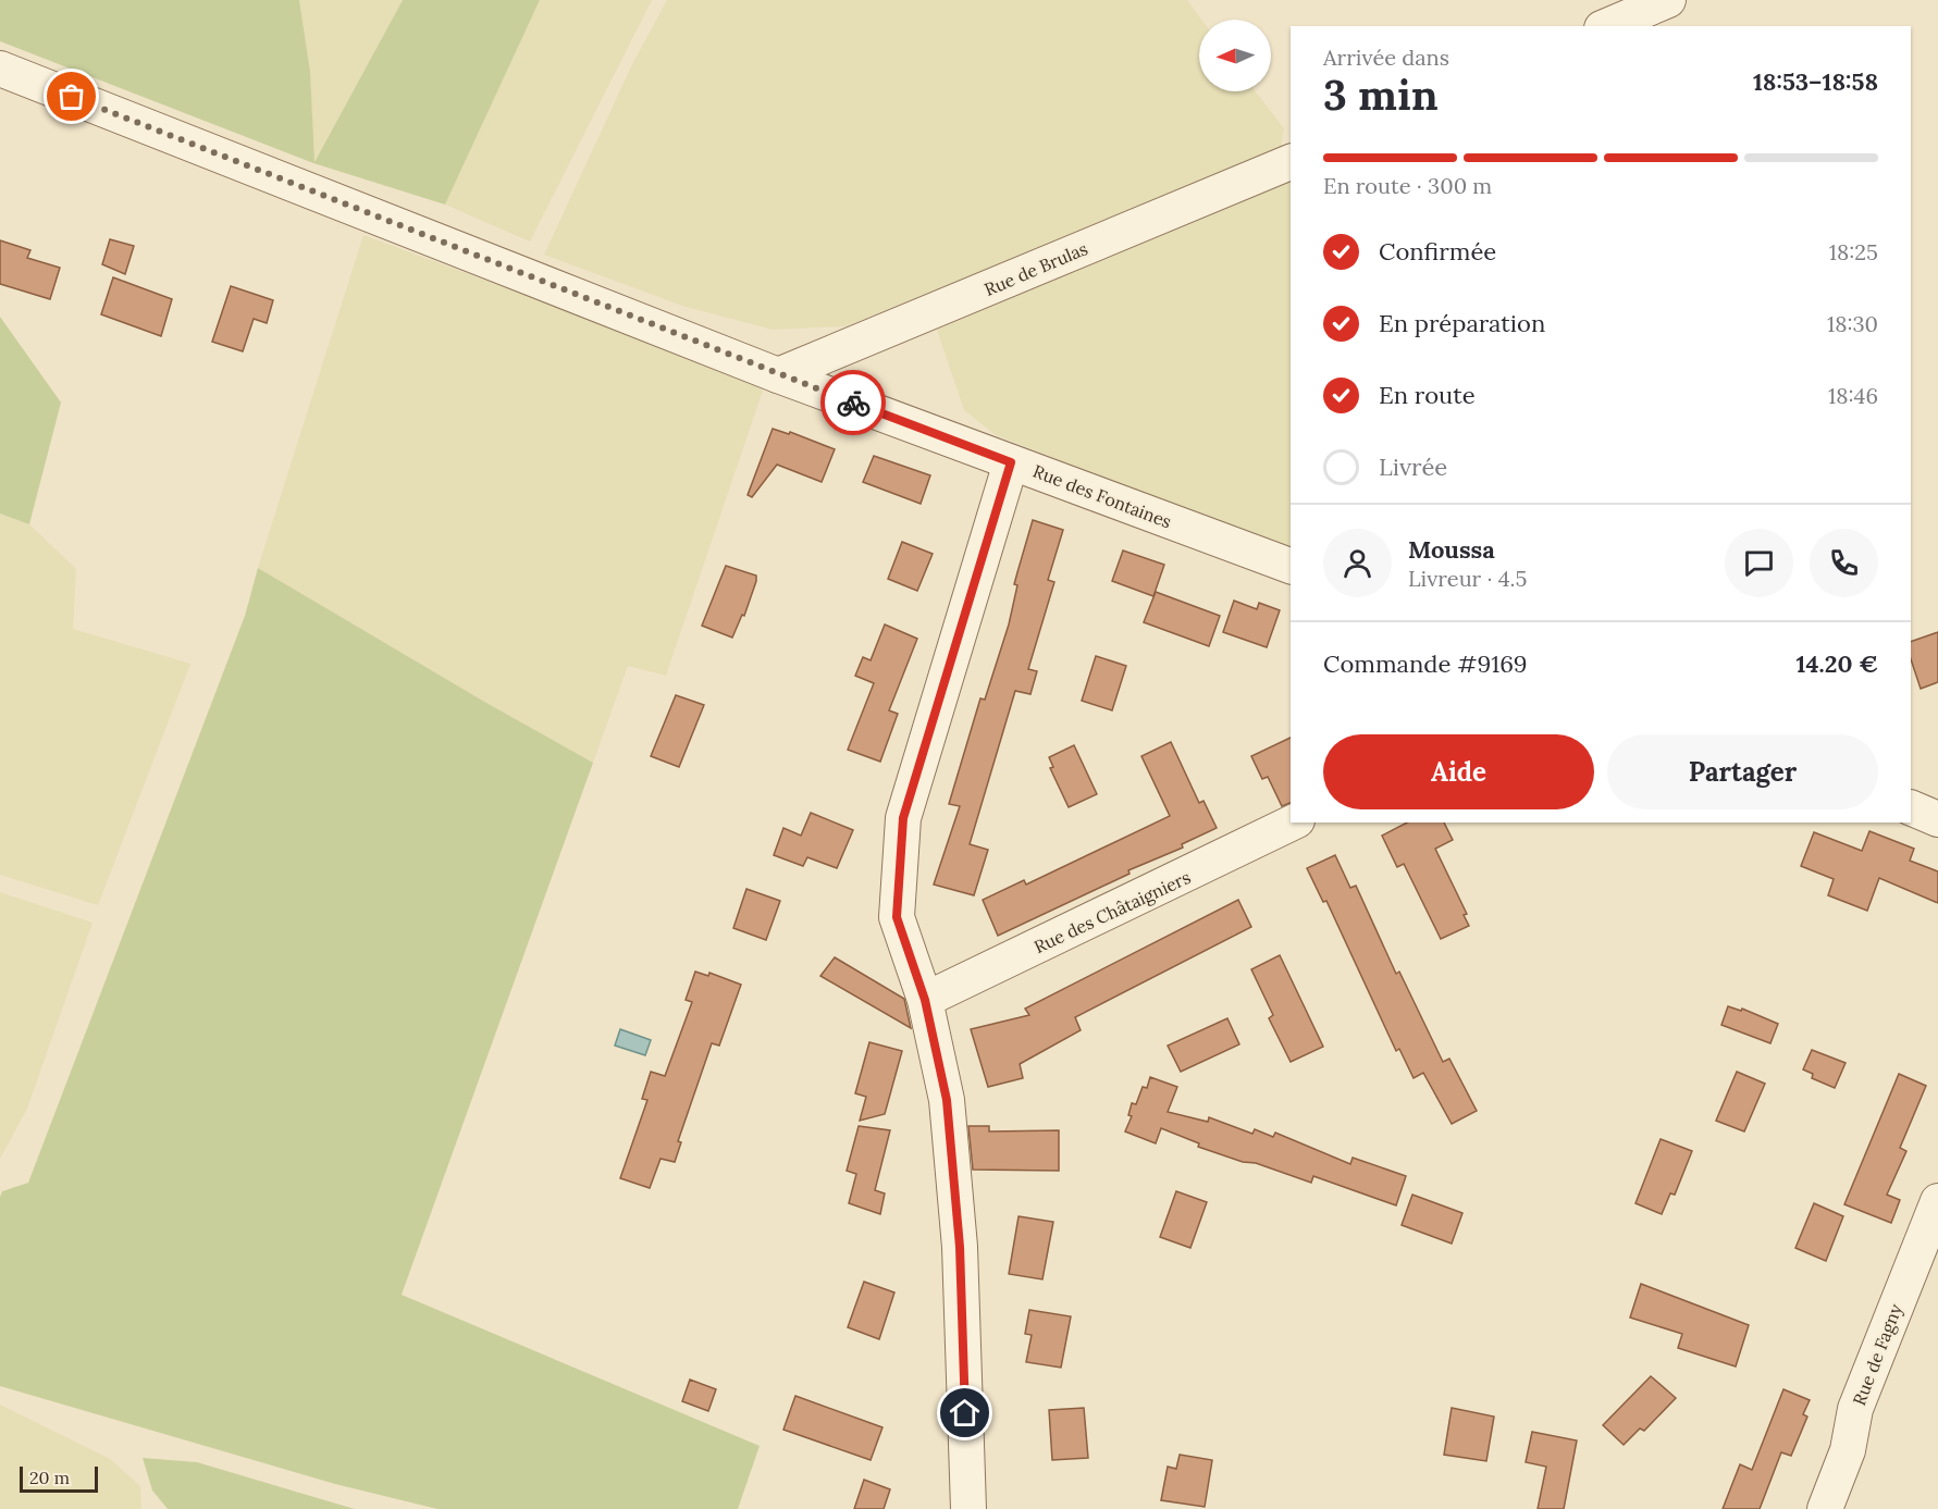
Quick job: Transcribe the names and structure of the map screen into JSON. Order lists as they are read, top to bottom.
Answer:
{
  "streets": {
    "street": [
      "Rue de Brulas",
      "Rue des Fontaines",
      "Rue des Châtaigniers",
      "Rue de Fagny"
    ]
  },
  "crossings": [
    ["Rue de Brulas", "Rue des Fontaines"]
  ],
  "scale_bar": "20 m",
  "north": "left",
  "page": {
    "heading": ["3 min", "Arrivée dans", "18:53–18:58"],
    "panel": [
      "Moussa",
      "Livreur · 4.5",
      "Commande #9169",
      "14.20 €"
    ],
    "bar": "En route · 300 m",
    "list": [
      ["Confirmée", "18:25"],
      ["En préparation", "18:30"],
      ["En route", "18:46"],
      "Livrée"
    ],
    "buttons": ["Aide", "Partager"],
    "scale": "20 m"
  }
}
